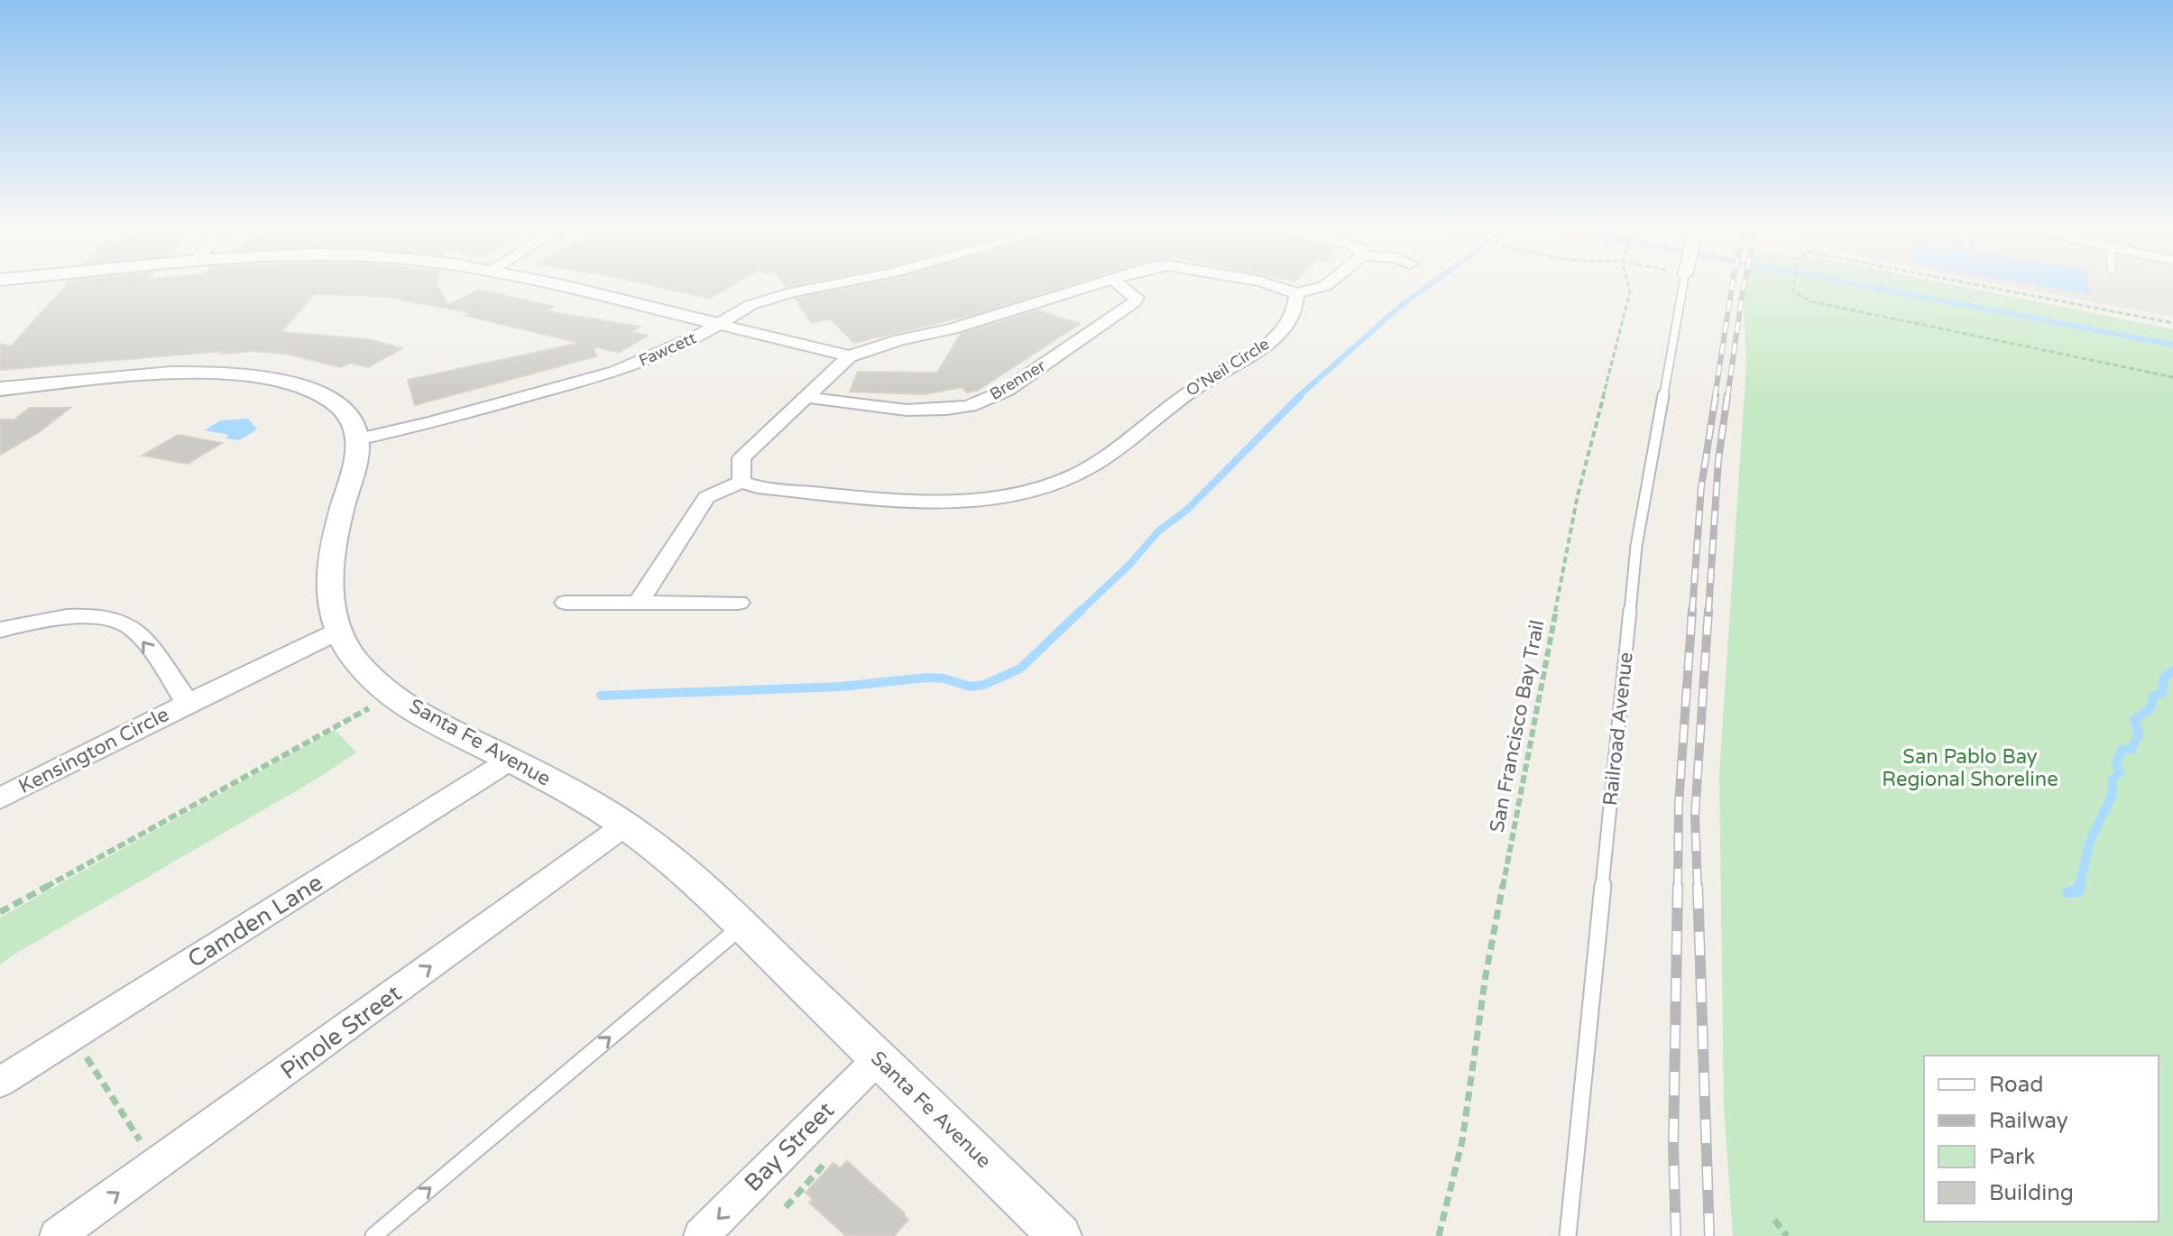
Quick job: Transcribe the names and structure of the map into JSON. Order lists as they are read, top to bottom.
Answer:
{
  "streets": {
    "street": [
      "Fawcett",
      "O'Neil Circle",
      "Brenner",
      "Santa Fe Avenue",
      "Kensington Circle",
      "Camden Lane",
      "Pinole Street",
      "Bay Street"
    ],
    "lane": ["Railroad Avenue"],
    "path": ["San Francisco Bay Trail"]
  },
  "crossings": [
    ["Fawcett", "Santa Fe Avenue"],
    ["Santa Fe Avenue", "Kensington Circle"],
    ["Santa Fe Avenue", "Camden Lane"],
    ["Santa Fe Avenue", "Pinole Street"],
    ["Santa Fe Avenue", "Bay Street"]
  ],
  "one_way": ["Pinole Street", "Bay Street"],
  "parks": ["San Pablo Bay Regional Shoreline"],
  "legend": [
    "Road",
    "Railway",
    "Park",
    "Building"
  ]
}
